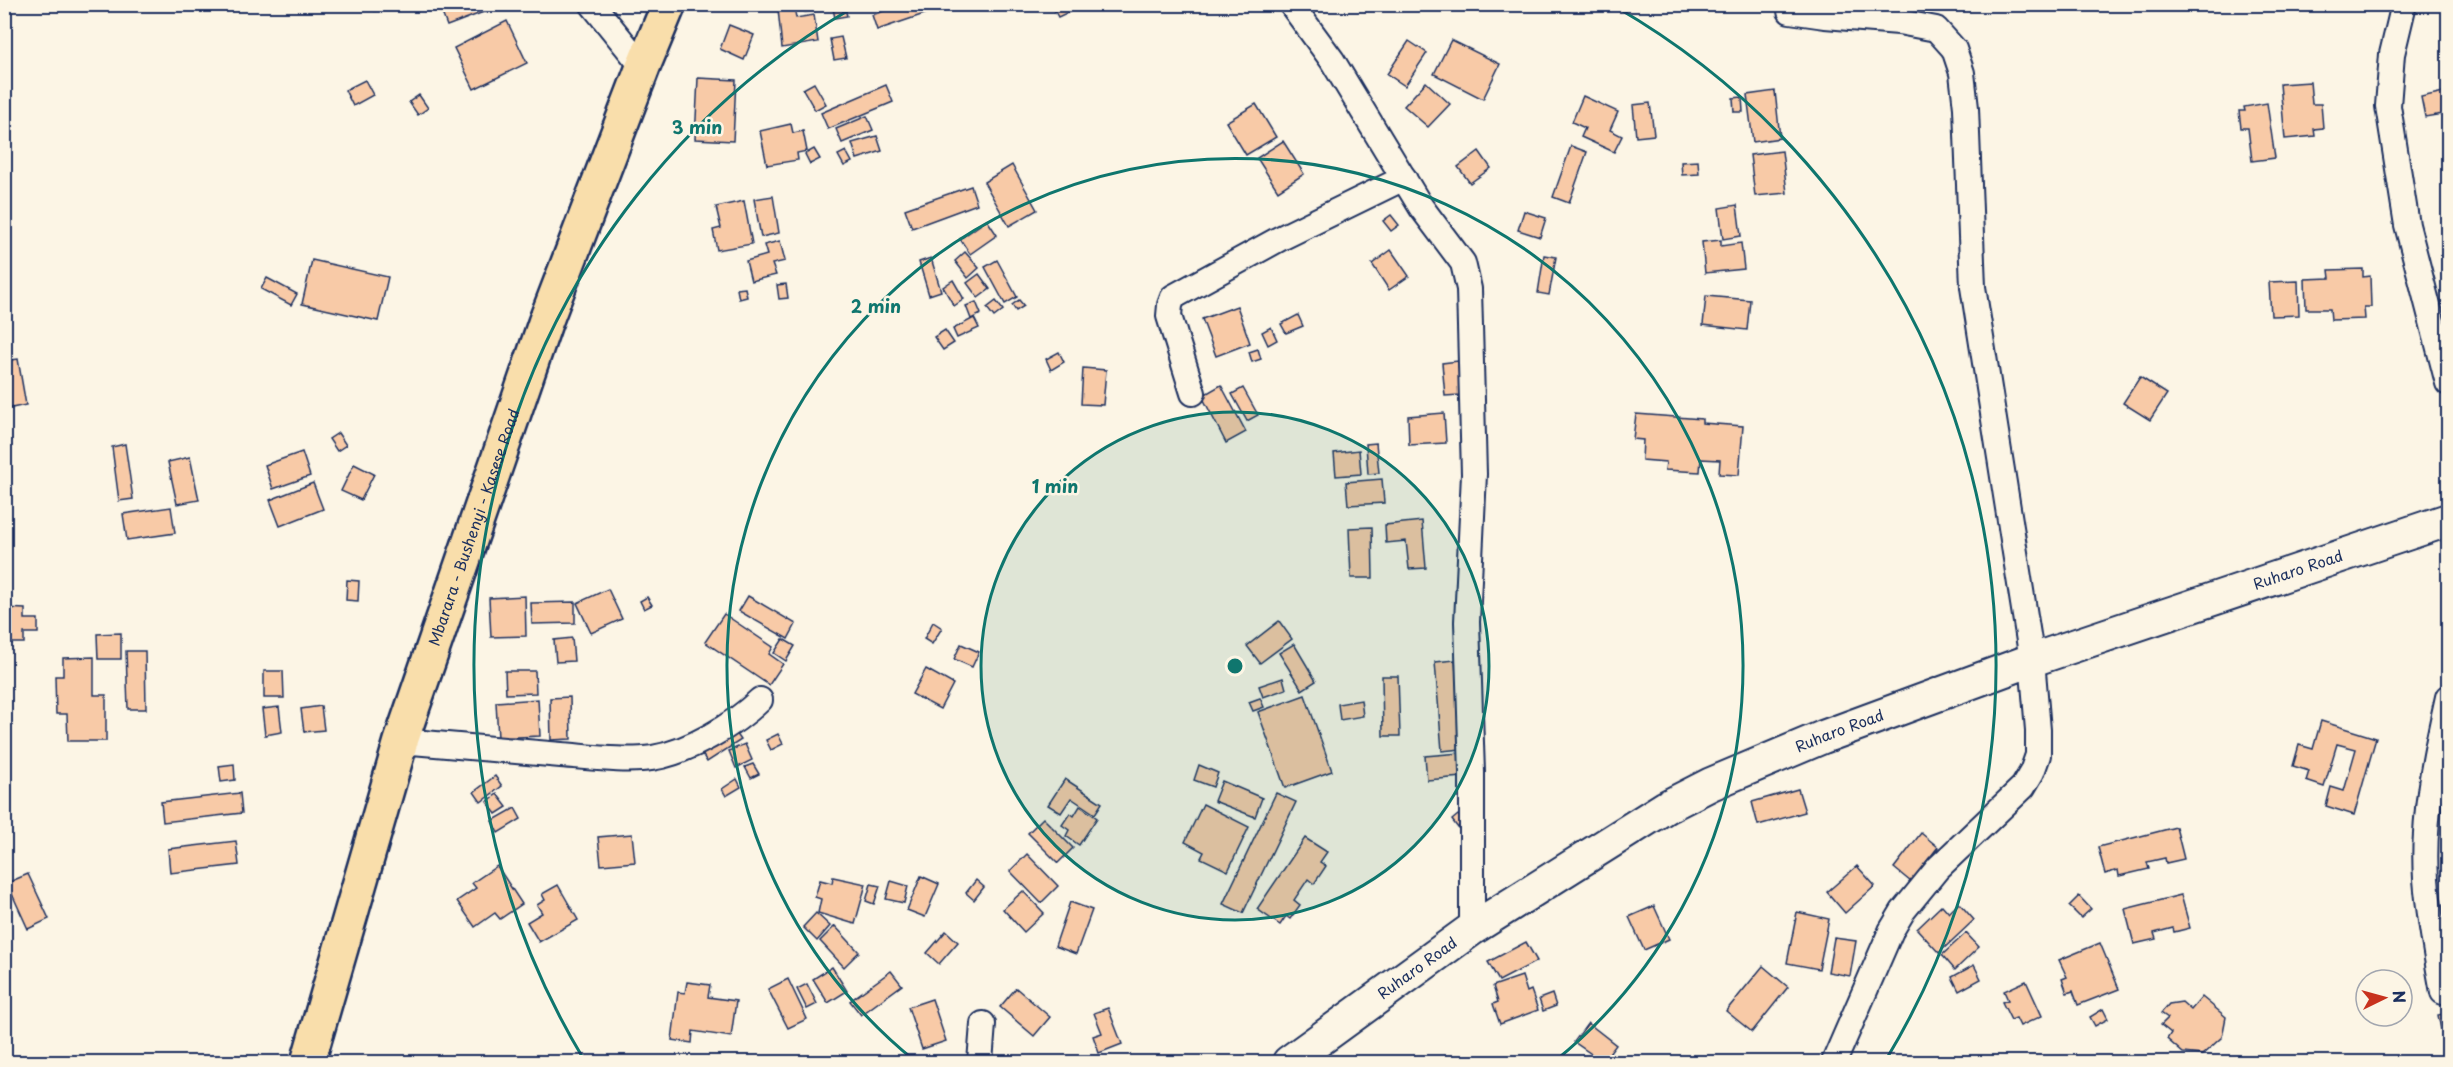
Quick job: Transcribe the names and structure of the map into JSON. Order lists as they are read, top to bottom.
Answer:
{
  "streets": {
    "main road": ["Mbarara - Bushenyi - Kasese Road"],
    "street": ["Ruharo Road"]
  },
  "north": "right",
  "rings": ["3 min", "2 min", "1 min"]
}
